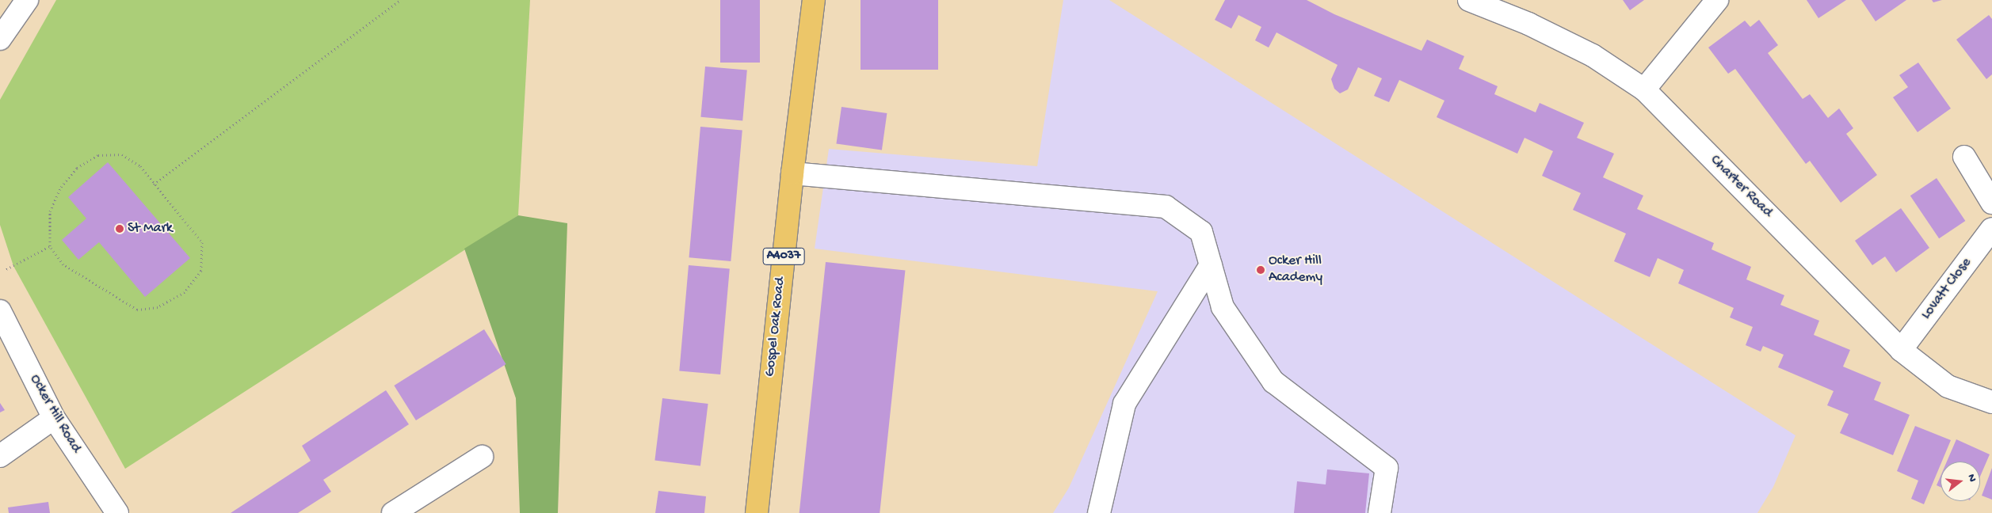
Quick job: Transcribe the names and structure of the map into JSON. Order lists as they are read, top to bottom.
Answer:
{
  "streets": {
    "main road": ["A4037", "Gospel Oak Road"],
    "street": ["Charter Road", "Lovatt Close", "Ocker Hill Road"]
  },
  "crossings": [
    ["Charter Road", "Lovatt Close"]
  ],
  "places": ["St Mark", "Ocker Hill Academy"],
  "north": "right"
}
